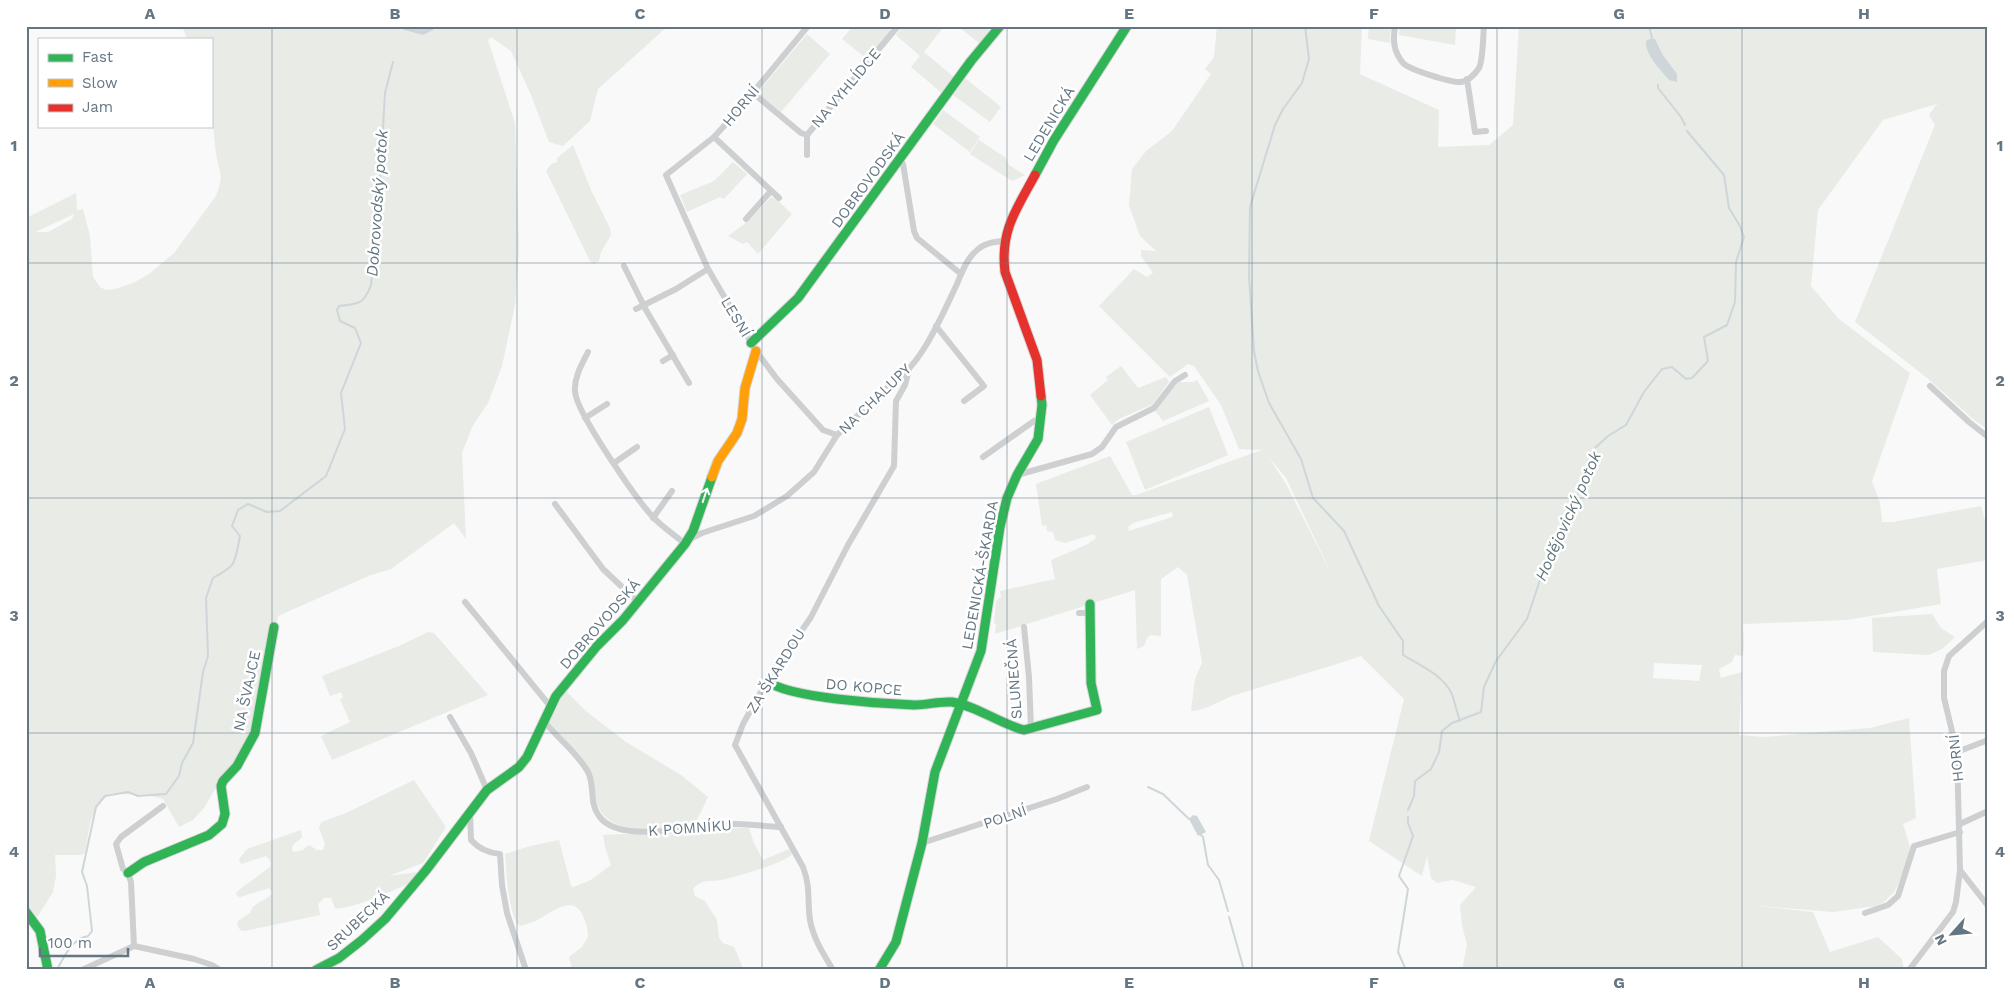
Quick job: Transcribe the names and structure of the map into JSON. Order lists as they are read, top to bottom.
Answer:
{
  "streets": {
    "street": [
      "NA VYHLÍDCE",
      "HORNÍ",
      "LEDENICKÁ",
      "DOBROVODSKÁ",
      "LESNÍ",
      "NA CHALUPY",
      "LEDENICKÁ-ŠKARDA",
      "ZA ŠKARDOU",
      "SLUNEČNÁ",
      "DO KOPCE",
      "NA ŠVAJCE",
      "POLNÍ",
      "K POMNÍKU",
      "SRUBECKÁ"
    ]
  },
  "crossings": [
    ["HORNÍ", "LESNÍ"],
    ["LEDENICKÁ", "NA CHALUPY"],
    ["LEDENICKÁ", "LEDENICKÁ-ŠKARDA"],
    ["DOBROVODSKÁ", "LESNÍ"],
    ["DOBROVODSKÁ", "NA CHALUPY"],
    ["DOBROVODSKÁ", "K POMNÍKU"],
    ["DOBROVODSKÁ", "SRUBECKÁ"],
    ["LESNÍ", "NA CHALUPY"],
    ["NA CHALUPY", "LEDENICKÁ-ŠKARDA"],
    ["NA CHALUPY", "ZA ŠKARDOU"],
    ["LEDENICKÁ-ŠKARDA", "SLUNEČNÁ"],
    ["LEDENICKÁ-ŠKARDA", "DO KOPCE"],
    ["LEDENICKÁ-ŠKARDA", "POLNÍ"],
    ["ZA ŠKARDOU", "DO KOPCE"],
    ["ZA ŠKARDOU", "K POMNÍKU"],
    ["SLUNEČNÁ", "DO KOPCE"]
  ],
  "water": ["Dobrovodský potok", "Hodějovický potok"],
  "legend": ["Fast", "Slow", "Jam"],
  "scale_bar": "100 m",
  "north": "bottom left",
  "grid": {
    "columns": [
      "A",
      "B",
      "C",
      "D",
      "E",
      "F",
      "G",
      "H"
    ],
    "rows": [
      "1",
      "2",
      "3",
      "4"
    ]
  }
}
